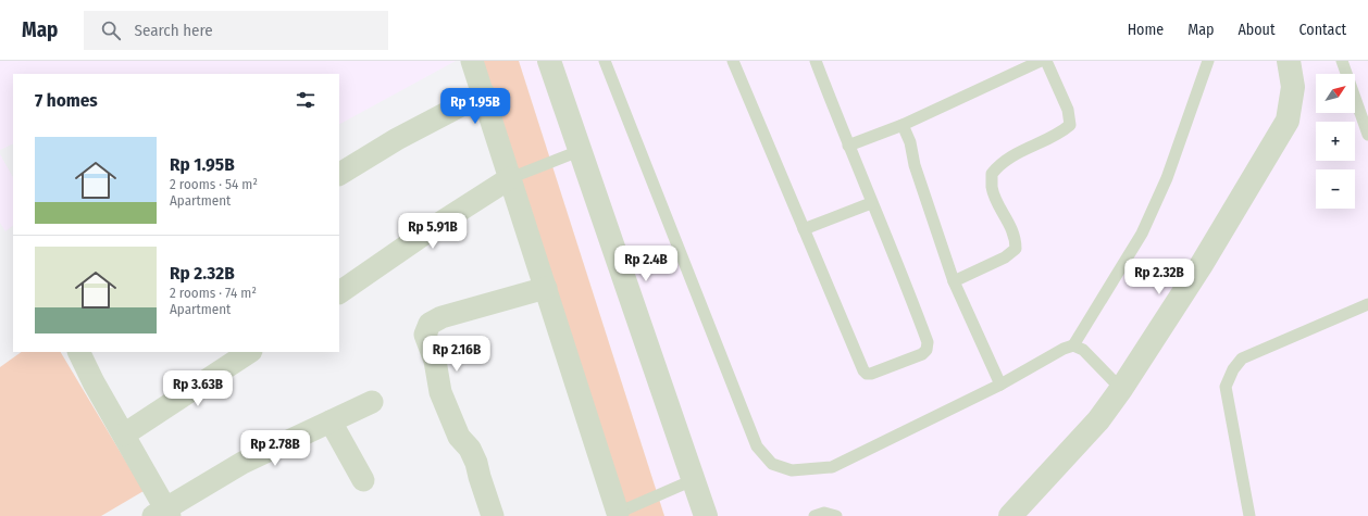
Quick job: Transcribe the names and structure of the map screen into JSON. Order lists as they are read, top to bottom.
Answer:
{
  "north": "top right",
  "page": {
    "header": "Map",
    "search": "Search here",
    "nav": [
      "Home",
      "Map",
      "About",
      "Contact"
    ],
    "map_buttons": ["+", "−"],
    "heading": "7 homes",
    "price": [
      "Rp 1.95B",
      "Rp 5.91B",
      "Rp 2.4B",
      "Rp 2.32B",
      "Rp 2.16B",
      "Rp 3.63B",
      "Rp 2.78B"
    ],
    "list": [
      {
        "name": "Rp 1.95B",
        "note": "2 rooms · 54 m² · Apartment"
      },
      {
        "name": "Rp 2.32B",
        "note": "2 rooms · 74 m² · Apartment"
      }
    ]
  }
}
